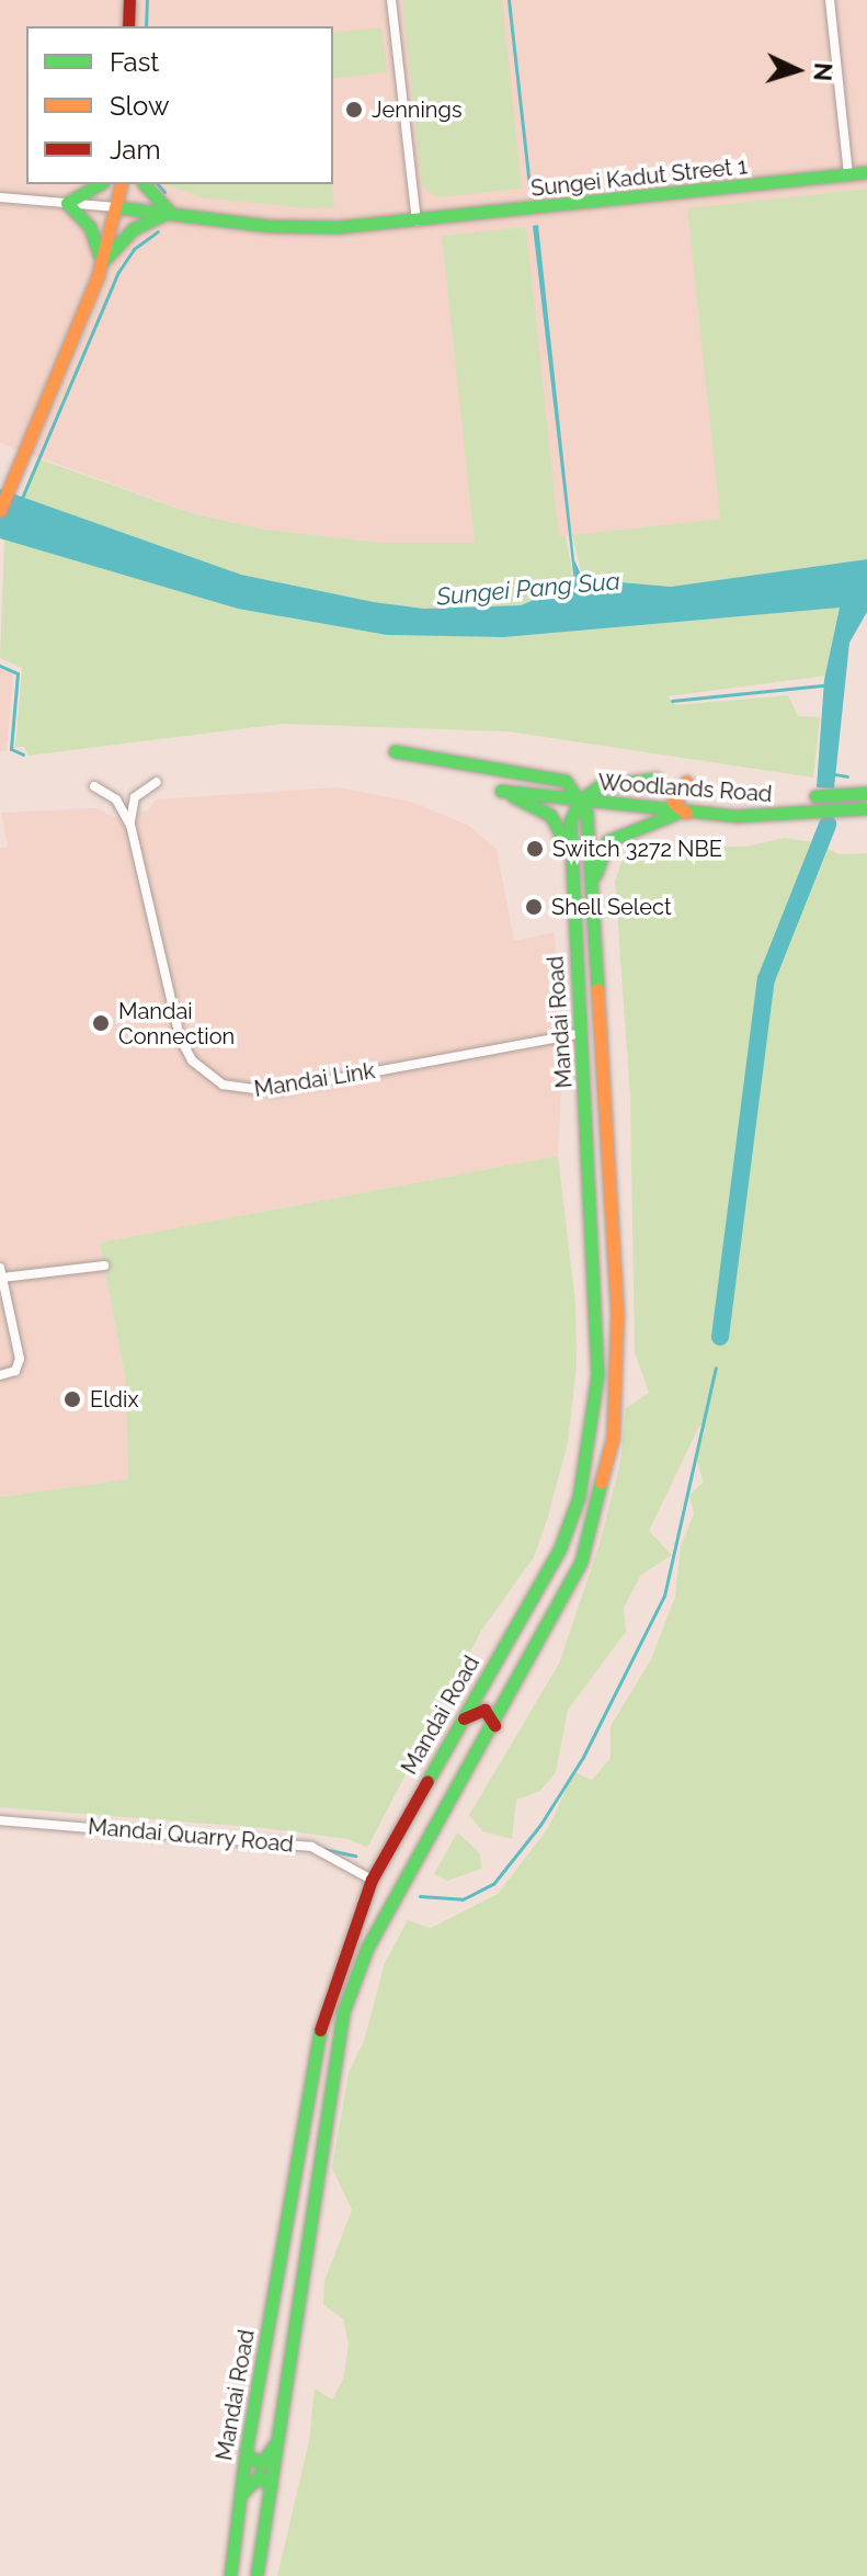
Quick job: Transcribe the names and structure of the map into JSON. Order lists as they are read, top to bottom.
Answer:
{
  "streets": {
    "main road": ["Sungei Kadut Street 1", "Woodlands Road", "Mandai Road"],
    "street": ["Mandai Link", "Mandai Quarry Road"]
  },
  "crossings": [
    ["Woodlands Road", "Mandai Road"],
    ["Mandai Road", "Mandai Link"],
    ["Mandai Road", "Mandai Quarry Road"]
  ],
  "water": ["Sungei Pang Sua"],
  "places": [
    "Jennings",
    "Switch 3272 NBE",
    "Shell Select",
    "Mandai Connection",
    "Eldix"
  ],
  "legend": ["Fast", "Slow", "Jam"],
  "north": "right"
}
